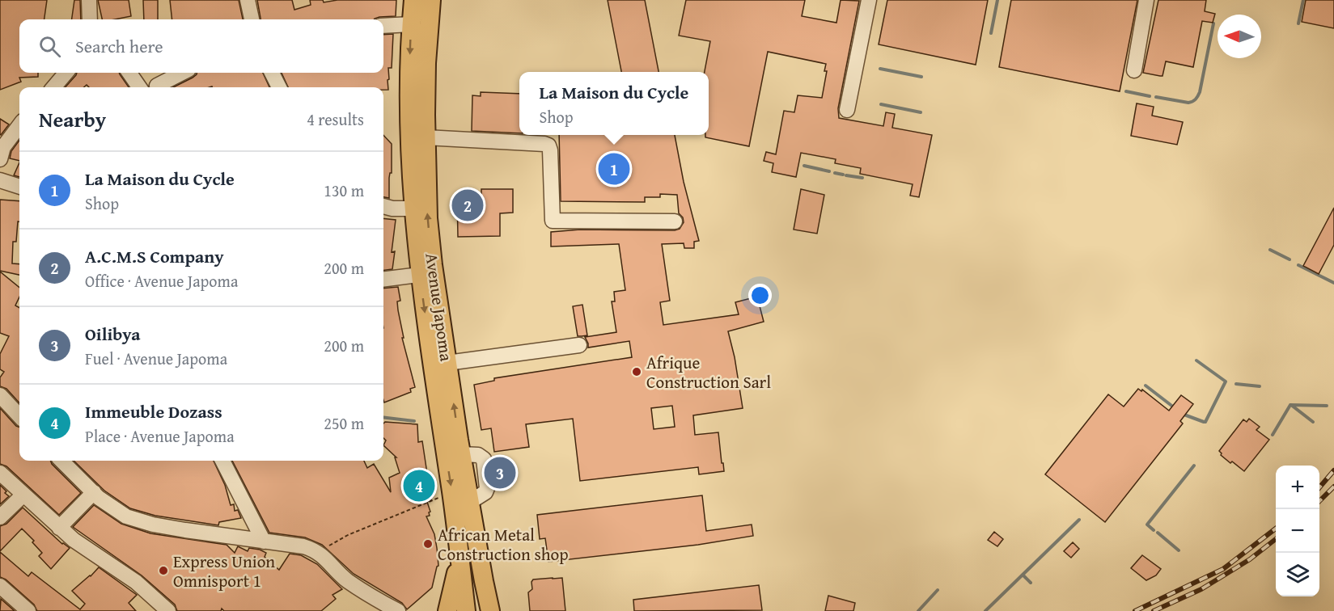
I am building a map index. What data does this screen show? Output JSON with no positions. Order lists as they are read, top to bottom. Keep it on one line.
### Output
{"streets":{"main road":["Avenue Japoma"]},"places":["Afrique Construction Sarl","African Metal Construction shop","Express Union Omnisport 1"],"north":"left","page":{"search":"Search here","popup":["La Maison du Cycle","Shop"],"heading":["Nearby","4 results"],"list":[{"mark":"1","name":"La Maison du Cycle","note":"Shop","value":"130 m"},{"mark":"2","name":"A.C.M.S Company","note":"Office · Avenue Japoma","value":"200 m"},{"mark":"3","name":"Oilibya","note":"Fuel · Avenue Japoma","value":"200 m"},{"mark":"4","name":"Immeuble Dozass","note":"Place · Avenue Japoma","value":"250 m"}],"pins":["1","2","3","4"],"map_buttons":["+","−"]}}
